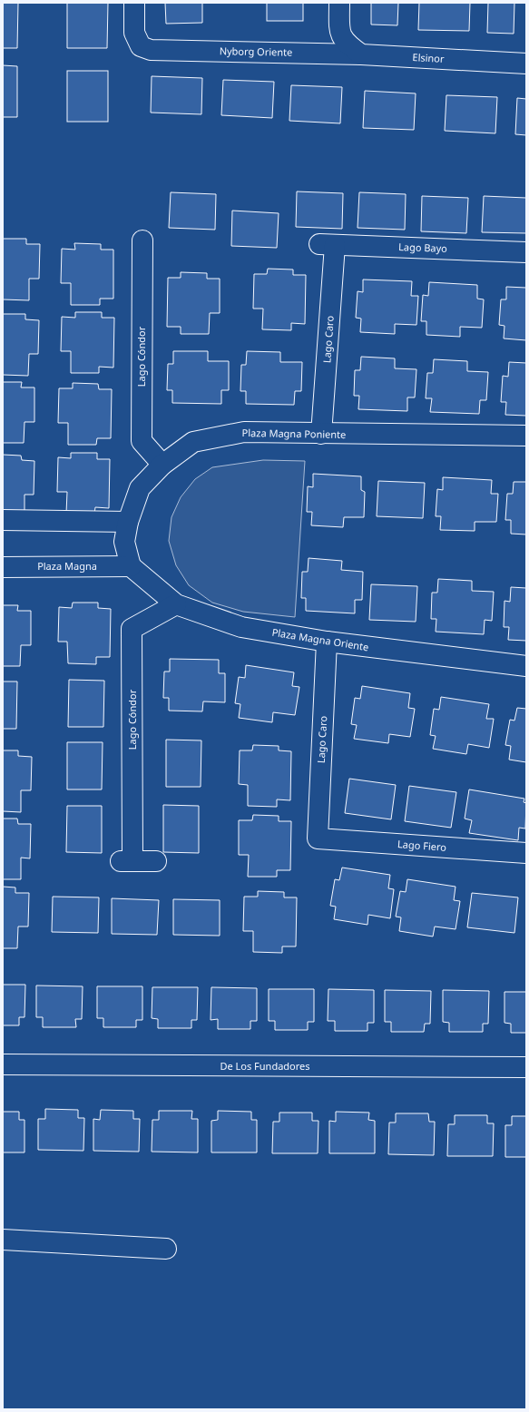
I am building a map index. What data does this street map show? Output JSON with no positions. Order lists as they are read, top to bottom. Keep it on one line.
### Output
{"streets":{"street":["Nyborg Oriente","Elsinor","Lago Bayo","Lago Caro","Lago Cóndor","Plaza Magna Poniente","Plaza Magna","Plaza Magna Oriente","Lago Fiero","De Los Fundadores"]},"crossings":[["Nyborg Oriente","Elsinor"],["Lago Bayo","Lago Caro"],["Lago Caro","Plaza Magna Poniente"],["Lago Caro","Plaza Magna Oriente"],["Lago Caro","Lago Fiero"],["Lago Cóndor","Plaza Magna Poniente"],["Lago Cóndor","Plaza Magna Oriente"],["Plaza Magna Poniente","Plaza Magna"],["Plaza Magna Poniente","Plaza Magna Oriente"],["Plaza Magna","Plaza Magna Oriente"]]}
